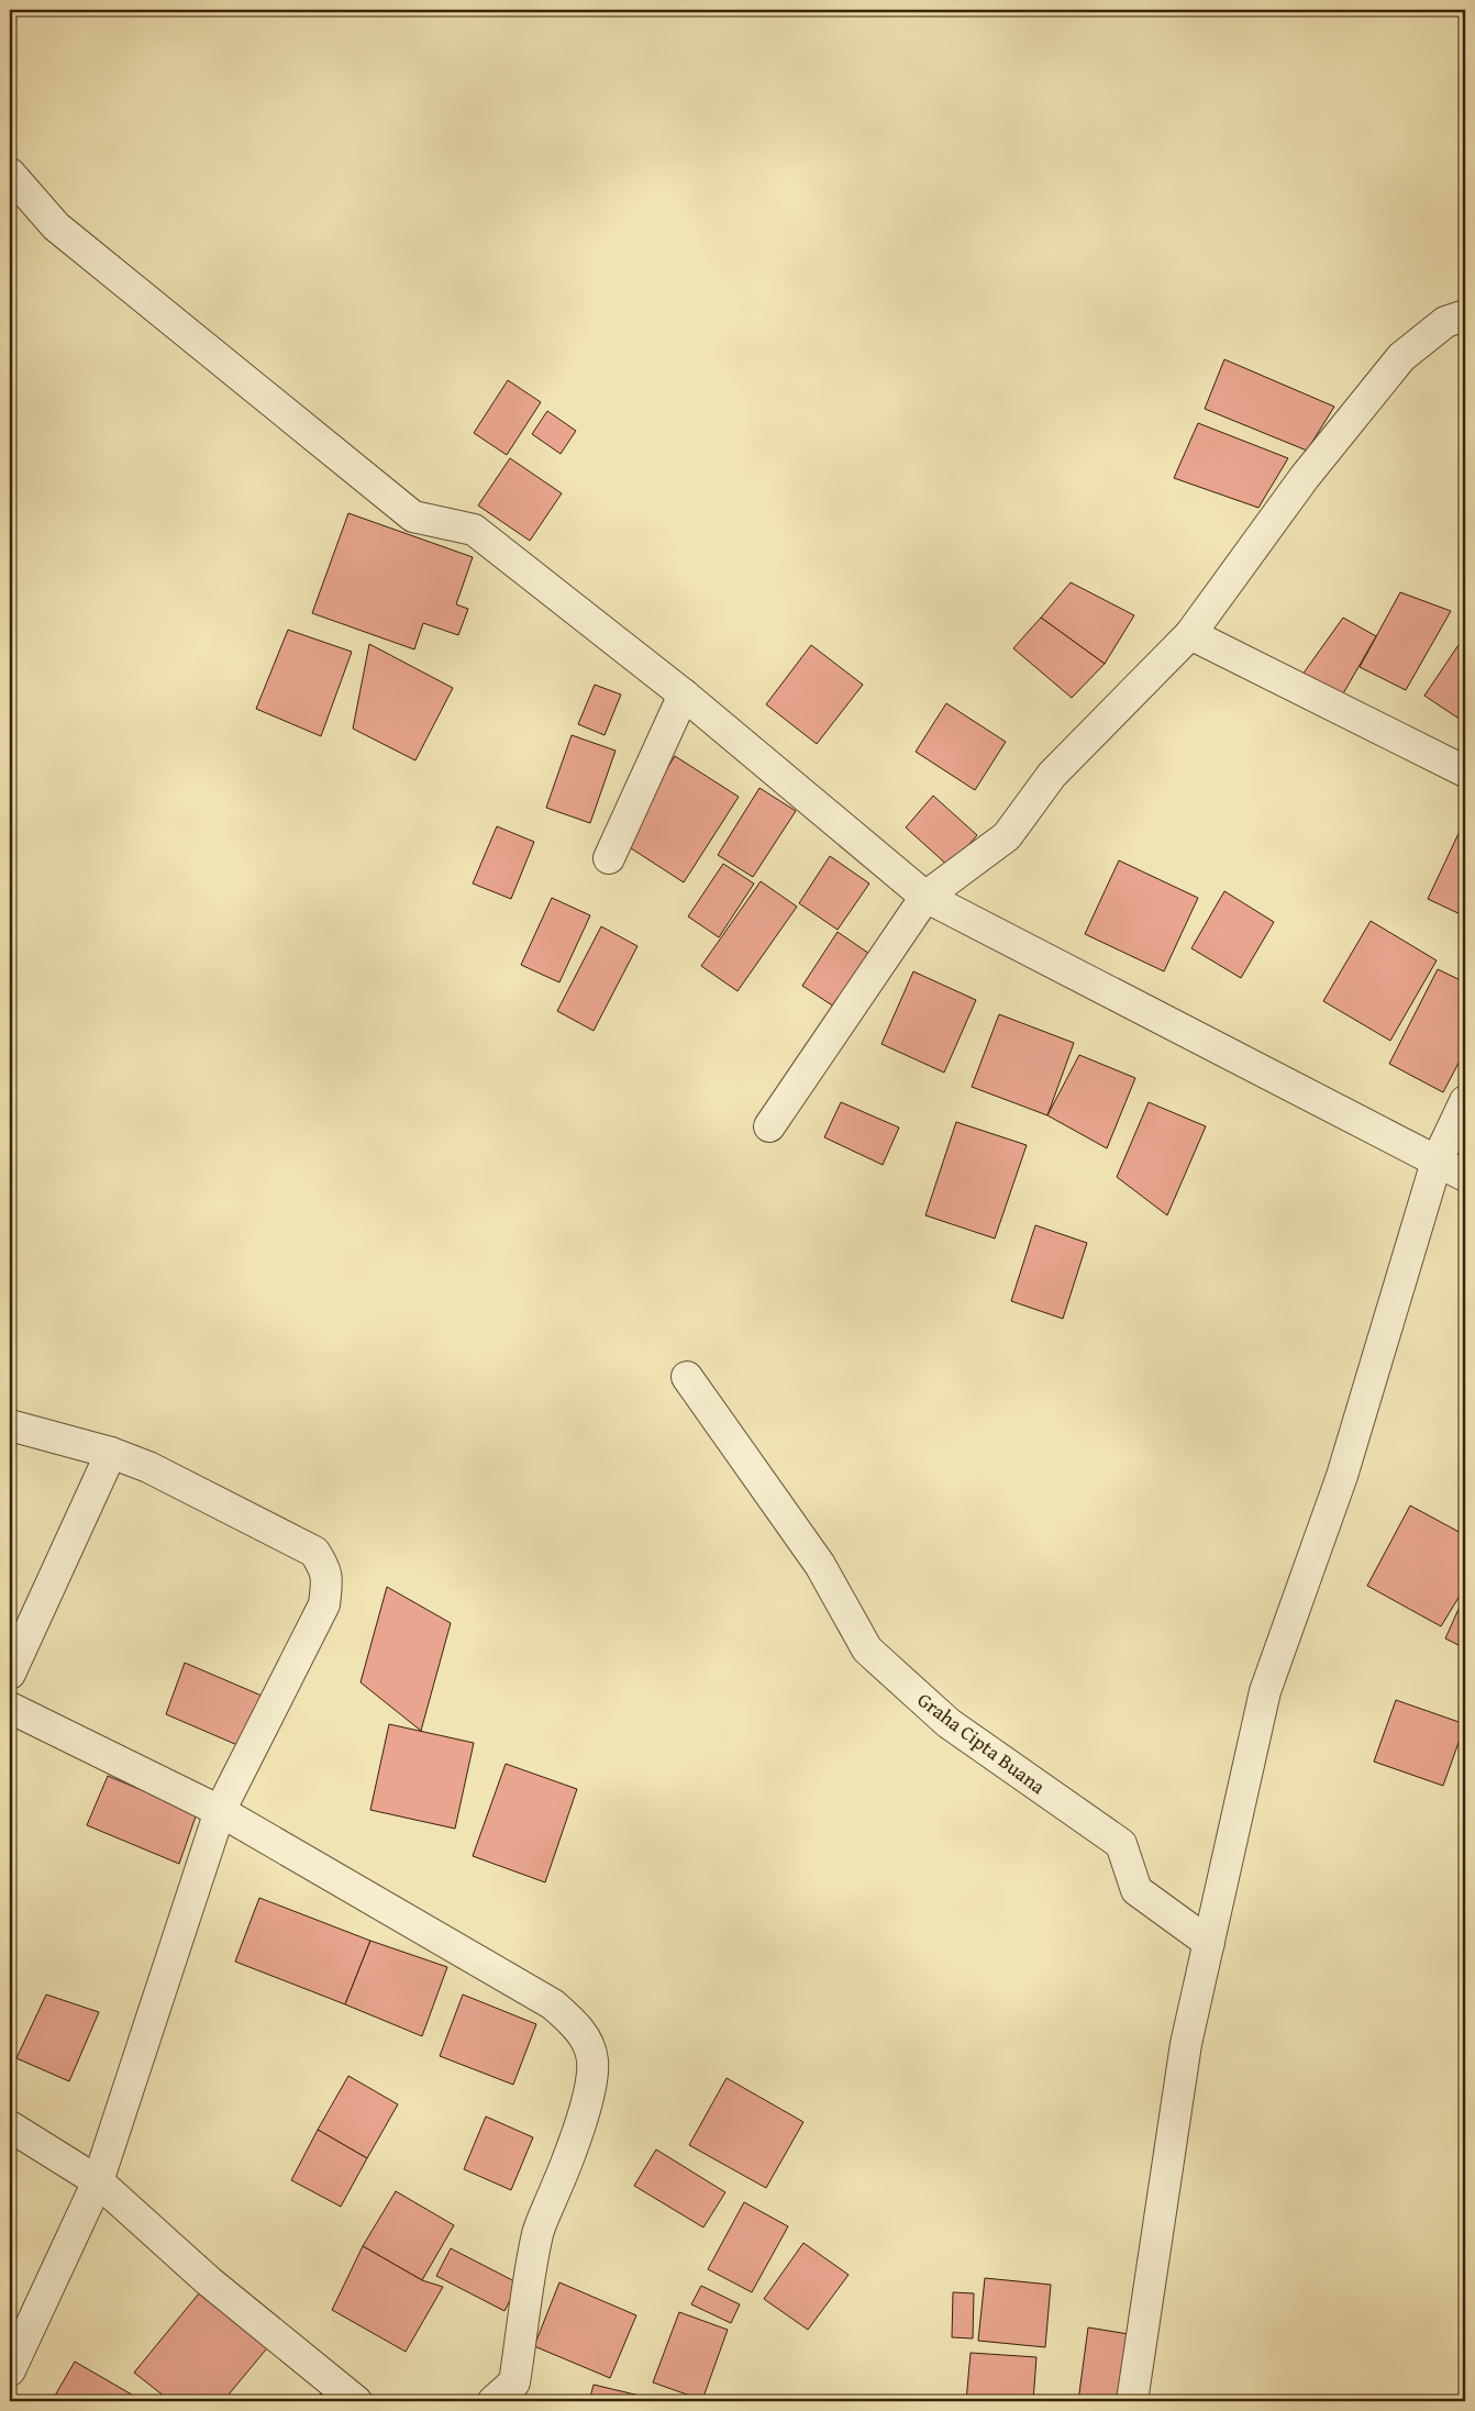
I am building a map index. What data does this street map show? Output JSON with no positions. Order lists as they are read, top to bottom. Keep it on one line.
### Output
{"streets":{"street":["Graha Cipta Buana"]}}
